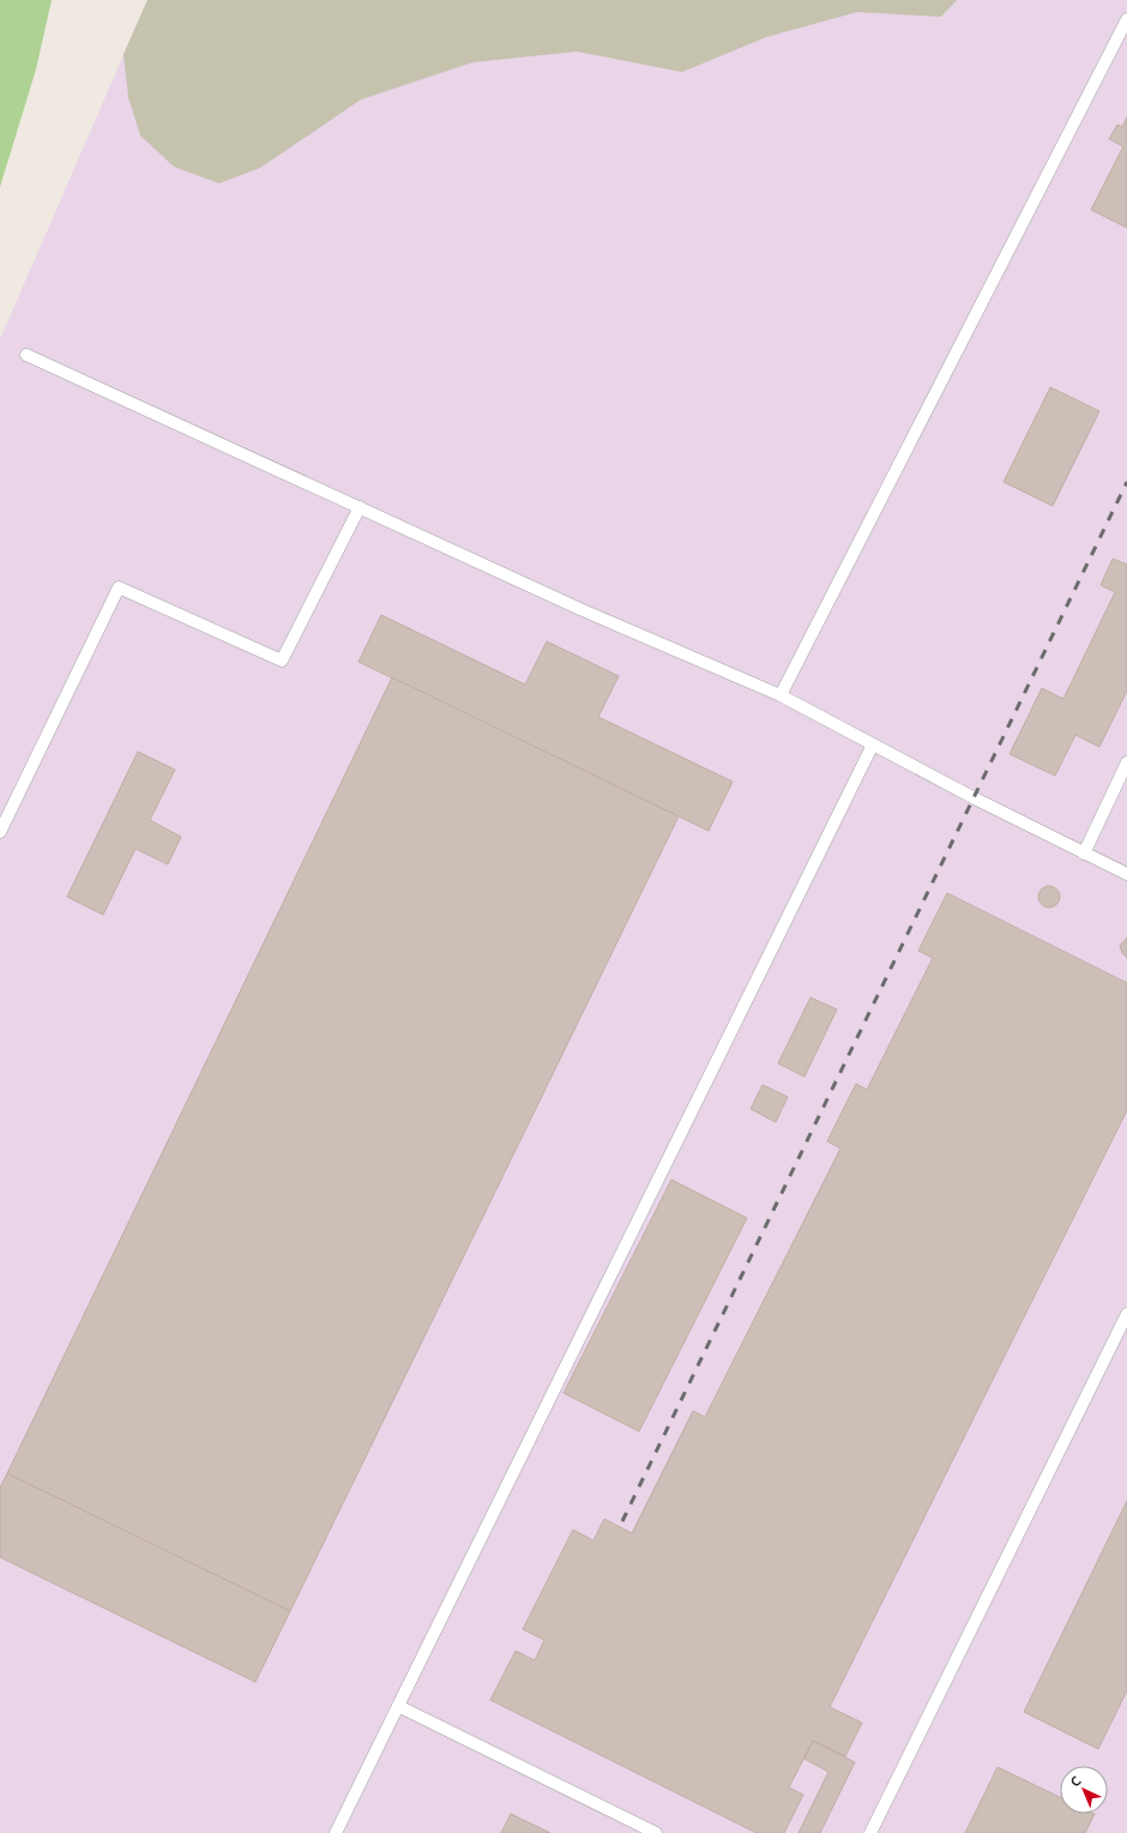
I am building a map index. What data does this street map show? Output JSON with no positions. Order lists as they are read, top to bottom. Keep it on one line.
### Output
{"north":"top left"}
